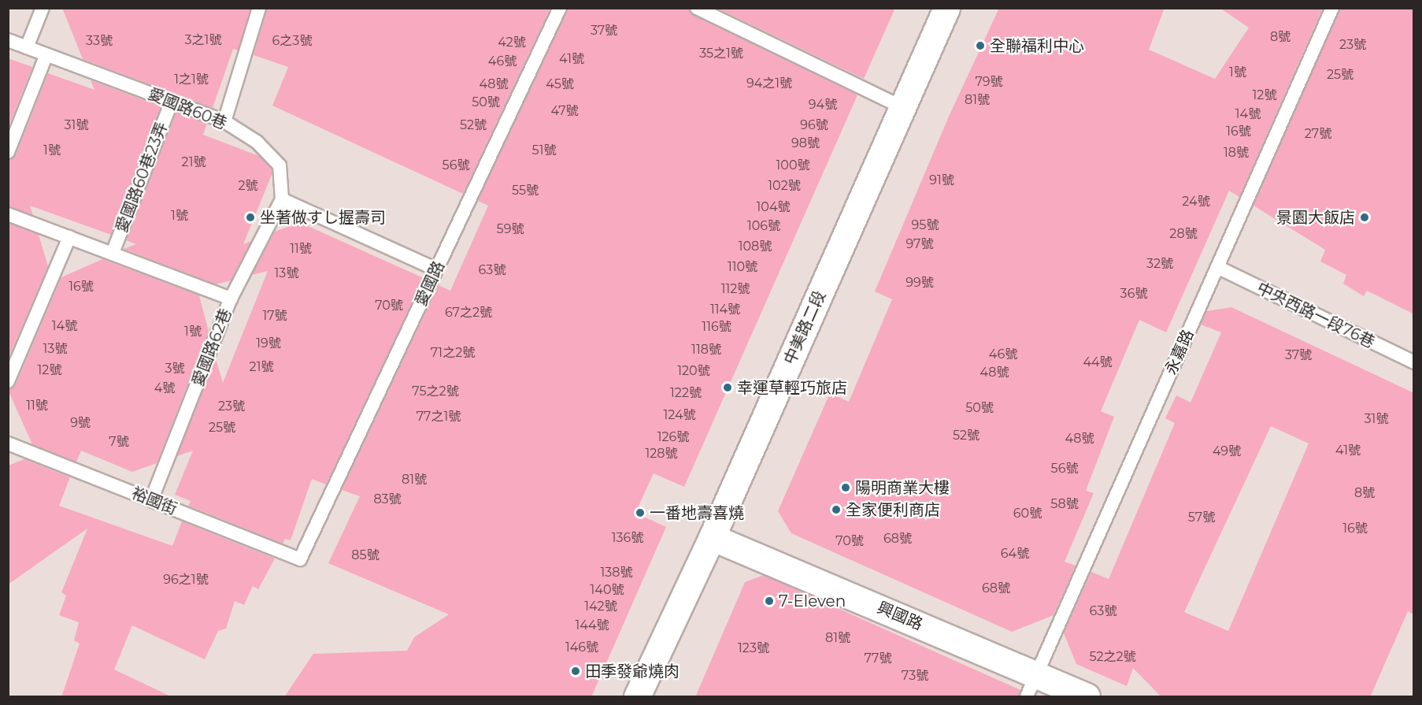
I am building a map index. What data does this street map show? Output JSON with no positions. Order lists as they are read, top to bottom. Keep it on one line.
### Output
{"streets":{"street":["中美路二段","興國路"],"lane":["愛國路60巷","愛國路60巷23弄","愛國路","中央西路一段76巷","愛國路62巷","永嘉路","裕國街"]},"crossings":[["愛國路60巷","愛國路60巷23弄"],["愛國路60巷","愛國路62巷"],["愛國路","裕國街"],["中央西路一段76巷","永嘉路"],["中美路二段","興國路"],["愛國路62巷","裕國街"],["永嘉路","興國路"]],"places":["全聯福利中心","坐著做すし握壽司","景園大飯店","幸運草輕巧旅店","陽明商業大樓","全家便利商店","一番地壽喜燒","7-Eleven","田季發爺燒肉"],"house_numbers":["37號","8號","3之1號","33號","6之3號","42號","23號","35之1號","41號","46號","1號","25號","1之1號","79號","94之1號","48號","45號","12號","81號","50號","94號","47號","14號","31號","52號","96號","16號","27號","98號","1號","51號","18號","21號","56號","100號","91號","2號","102號","55號","24號","104號","1號","95號","106號","59號","28號","97號","108號","11號","32號","110號","63號","13號","99號","16號","112號","36號","70號","114號","67之2號","17號","14號","116號","1號","19號","13號","118號","71之2號","46號","37號","44號","21號","3號","12號","120號","48號","4號","75之2號","122號","11號","23號","50號","124號","77之1號","31號","9號","25號","52號","126號","48號","7號","41號","49號","128號","56號","81號","8號","83號","58號","60號","57號","16號","136號","68號","70號","64號","85號","138號","96之1號","68號","140號","142號","63號","144號","81號","146號","123號","52之2號","77號","73號"]}
